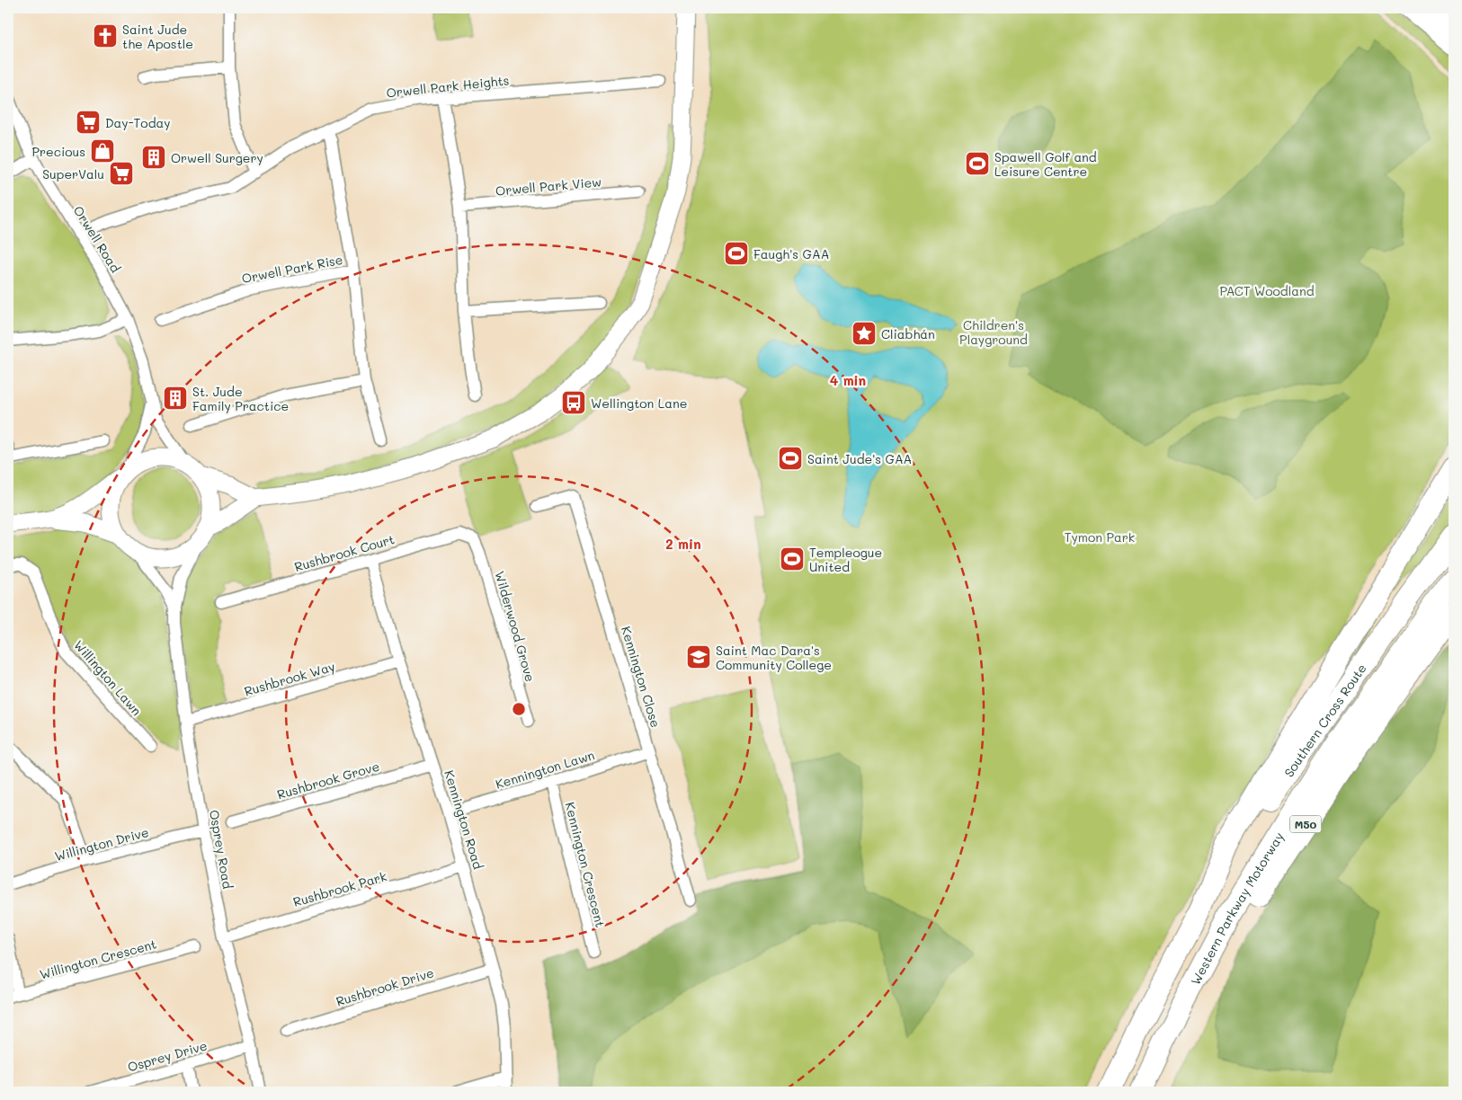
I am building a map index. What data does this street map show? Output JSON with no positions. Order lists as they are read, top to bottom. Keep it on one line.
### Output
{"streets":{"highway":["Southern Cross Route","M50","Western Parkway Motorway"],"street":["Orwell Park Heights","Orwell Park View","Orwell Road","Orwell Park Rise","Rushbrook Court","Wilderwood Grove","Kennington Close","Willington Lawn","Rushbrook Way","Kennington Lawn","Rushbrook Grove","Kennington Road","Willington Drive","Osprey Road","Kennington Crescent","Rushbrook Park","Willington Crescent","Rushbrook Drive","Osprey Drive"]},"crossings":[["Orwell Park Heights","Orwell Road"],["Orwell Park Heights","Orwell Park Rise"],["Orwell Road","Osprey Road"],["Rushbrook Court","Wilderwood Grove"],["Rushbrook Court","Kennington Road"],["Kennington Close","Kennington Lawn"],["Rushbrook Way","Kennington Road"],["Rushbrook Way","Osprey Road"],["Kennington Lawn","Kennington Road"],["Kennington Lawn","Kennington Crescent"],["Rushbrook Grove","Kennington Road"],["Kennington Road","Rushbrook Park"],["Kennington Road","Rushbrook Drive"],["M50","Western Parkway Motorway"],["Willington Drive","Osprey Road"],["Osprey Road","Rushbrook Park"],["Osprey Road","Osprey Drive"]],"parks":["PACT Woodland","Children's Playground","Tymon Park"],"places":{"church":["Saint Jude the Apostle"],"supermarket":["Day-Today","SuperValu"],"shop":["Precious"],"building":["Orwell Surgery","St. Jude Family Practice"],"sports":["Spawell Golf and Leisure Centre","Faugh's GAA","Saint Jude's GAA","Templeogue United"],"place":["Cliabhán"],"bus stop":["Wellington Lane"],"school or university":["Saint Mac Dara's Community College"]},"rings":["4 min","2 min"]}
